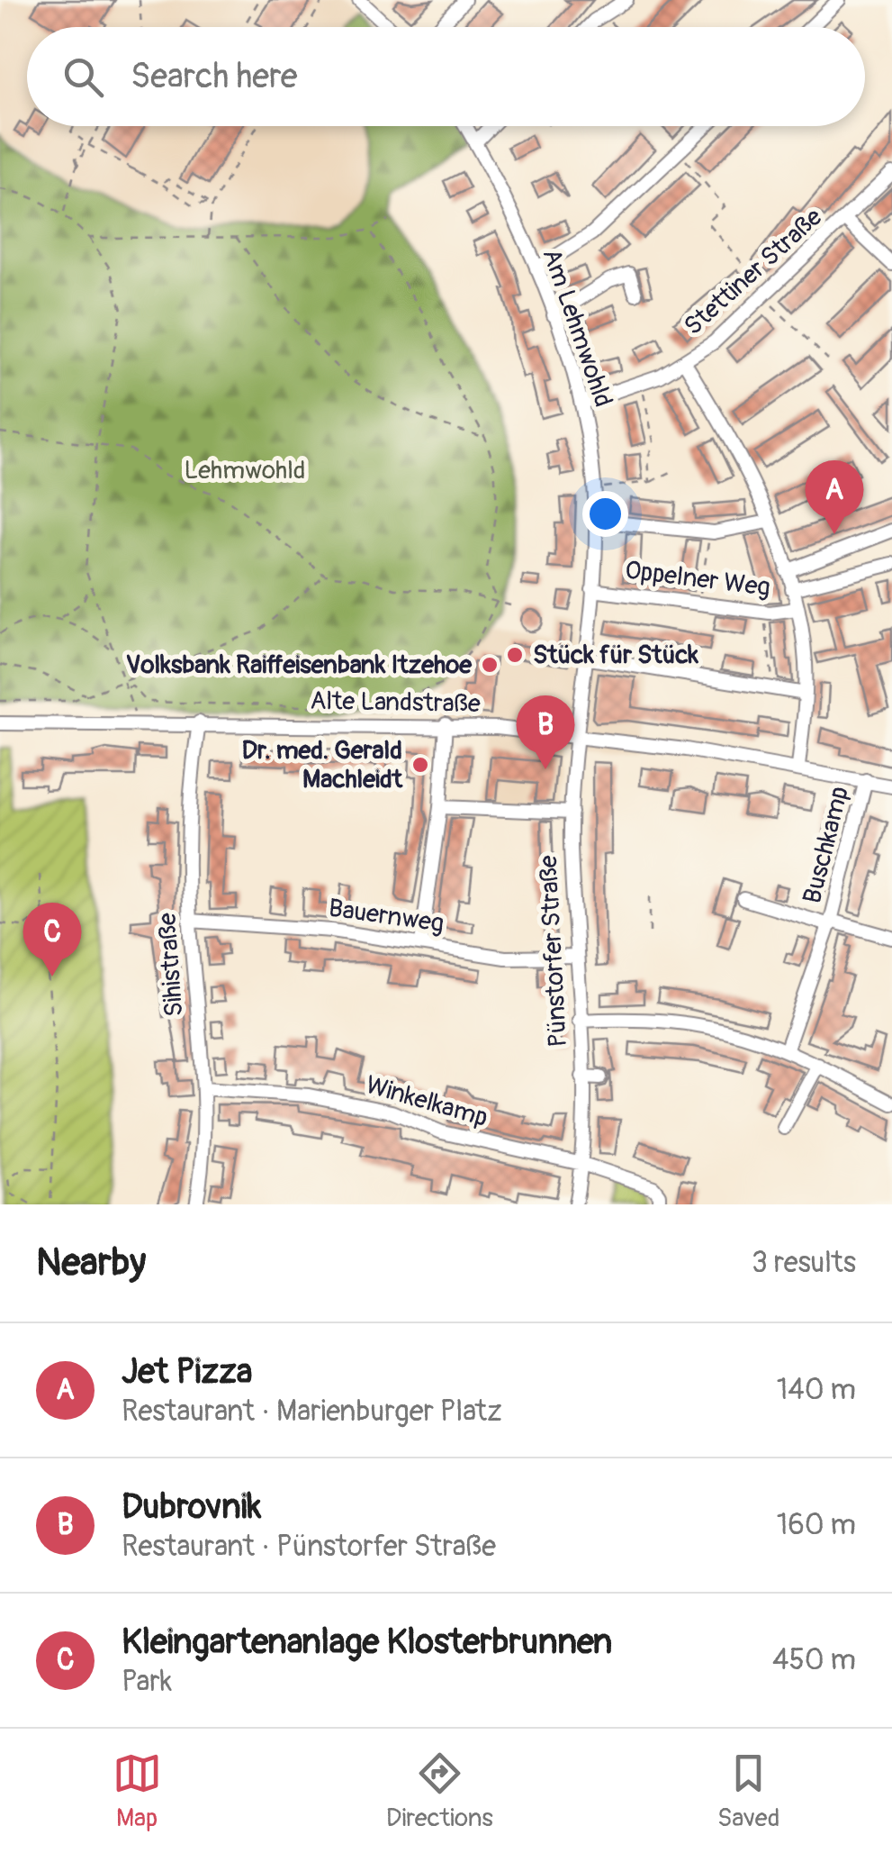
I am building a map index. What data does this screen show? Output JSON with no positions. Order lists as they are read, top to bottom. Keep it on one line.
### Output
{"streets":{"street":["Stettiner Straße","Am Lehmwohld","Oppelner Weg","Alte Landstraße","Buschkamp","Bauernweg","Pünstorfer Straße","Sihistraße","Winkelkamp"]},"crossings":[["Stettiner Straße","Am Lehmwohld"],["Am Lehmwohld","Oppelner Weg"],["Am Lehmwohld","Alte Landstraße"],["Am Lehmwohld","Pünstorfer Straße"],["Alte Landstraße","Buschkamp"],["Alte Landstraße","Pünstorfer Straße"],["Alte Landstraße","Sihistraße"],["Bauernweg","Pünstorfer Straße"],["Bauernweg","Sihistraße"],["Pünstorfer Straße","Winkelkamp"],["Sihistraße","Winkelkamp"]],"parks":["Lehmwohld"],"places":["Stück für Stück","Volksbank Raiffeisenbank Itzehoe","Dr. med. Gerald Machleidt"],"page":{"search":"Search here","pins":["A","B","C"],"heading":["Nearby","3 results"],"list":[{"mark":"A","name":"Jet Pizza","note":"Restaurant · Marienburger Platz","value":"140 m"},{"mark":"B","name":"Dubrovnik","note":"Restaurant · Pünstorfer Straße","value":"160 m"},{"mark":"C","name":"Kleingartenanlage Klosterbrunnen","note":"Park","value":"450 m"}],"nav":["Map","Directions","Saved"]}}
